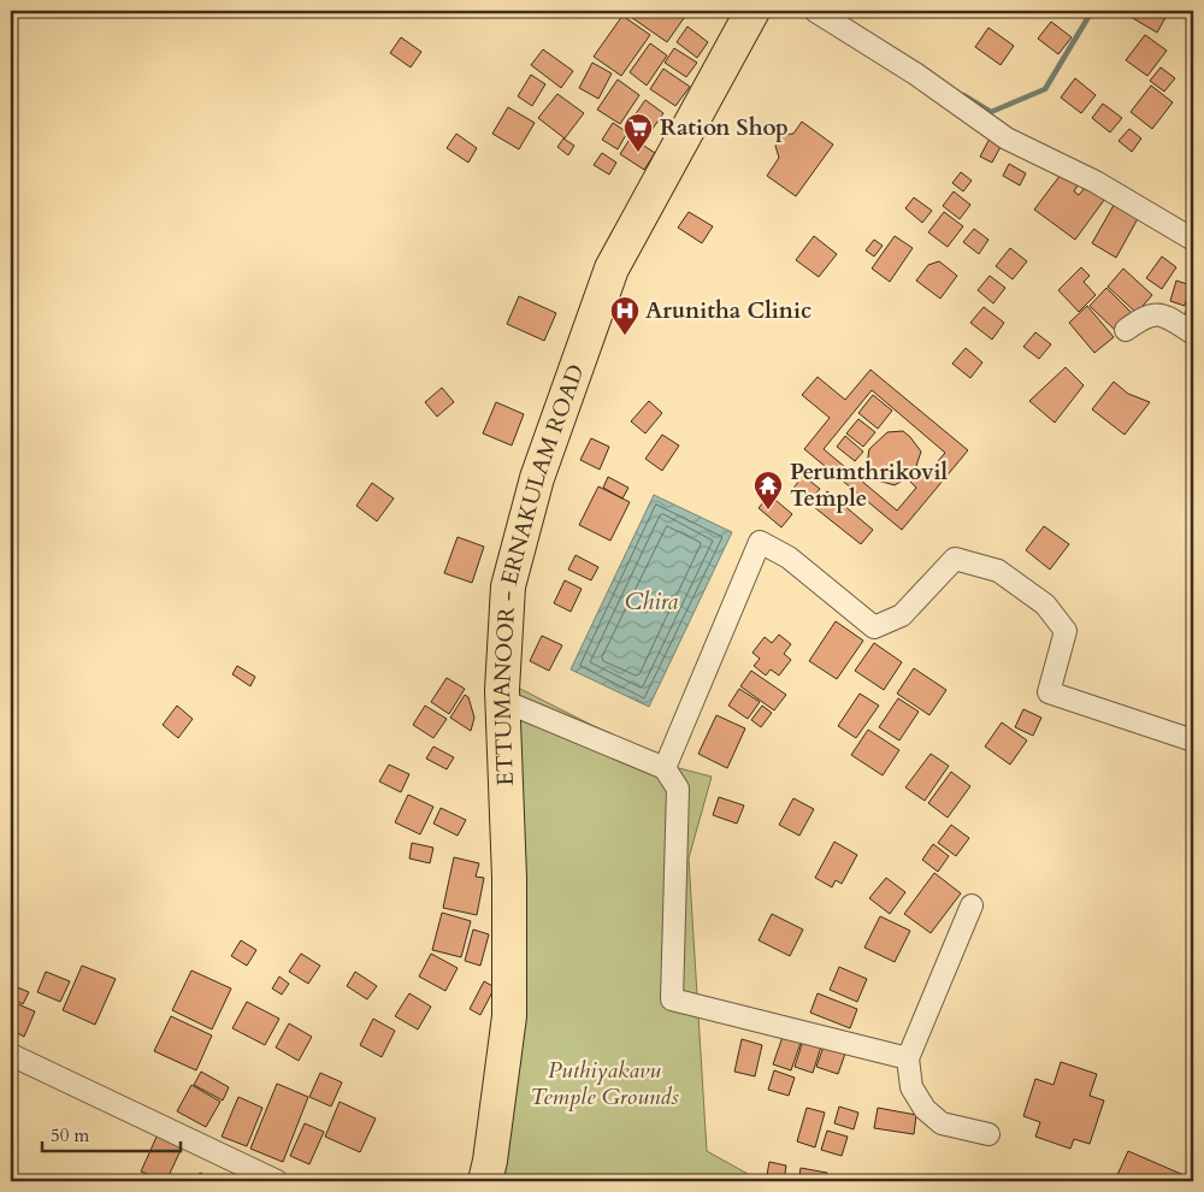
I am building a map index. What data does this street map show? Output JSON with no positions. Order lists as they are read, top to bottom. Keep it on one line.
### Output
{"streets":{"main road":["ETTUMANOOR - ERNAKULAM ROAD"]},"water":["Chira"],"parks":["Puthiyakavu Temple Grounds"],"places":{"supermarket":["Ration Shop"],"hospital":["Arunitha Clinic"],"temple":["Perumthrikovil Temple"]},"scale_bar":"50 m"}
